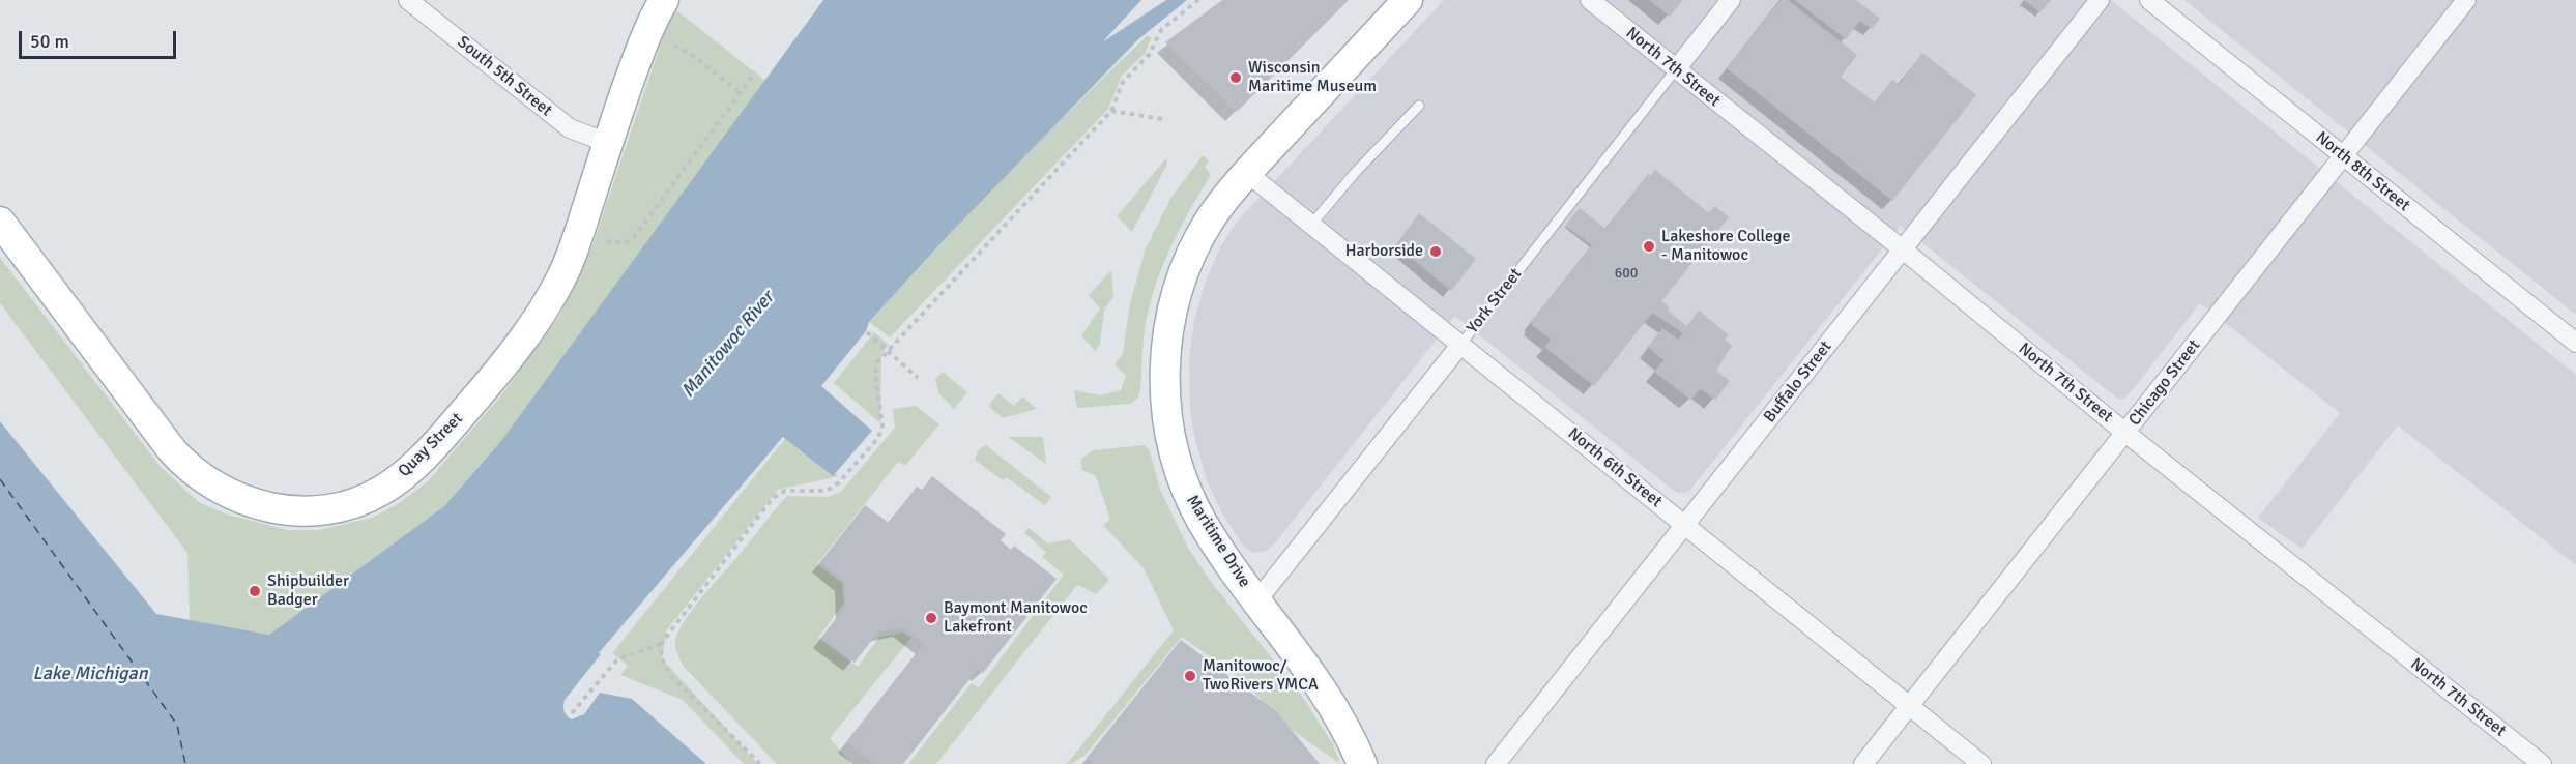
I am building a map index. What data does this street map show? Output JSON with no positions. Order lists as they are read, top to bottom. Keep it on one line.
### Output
{"streets":{"main road":["Quay Street","Maritime Drive"],"street":["North 7th Street","South 5th Street","North 8th Street","York Street","Buffalo Street","Chicago Street","North 6th Street"]},"crossings":[["North 7th Street","York Street"],["North 7th Street","Buffalo Street"],["North 7th Street","Chicago Street"],["South 5th Street","Quay Street"],["North 8th Street","Chicago Street"],["York Street","North 6th Street"],["York Street","Maritime Drive"],["Buffalo Street","North 6th Street"],["Chicago Street","North 6th Street"],["North 6th Street","Maritime Drive"]],"water":["Manitowoc River","Lake Michigan"],"places":["Wisconsin Maritime Museum","Lakeshore College - Manitowoc","Harborside","Shipbuilder Badger","Baymont Manitowoc Lakefront","Manitowoc/ TwoRivers YMCA"],"house_numbers":["600"],"scale_bar":"50 m"}
